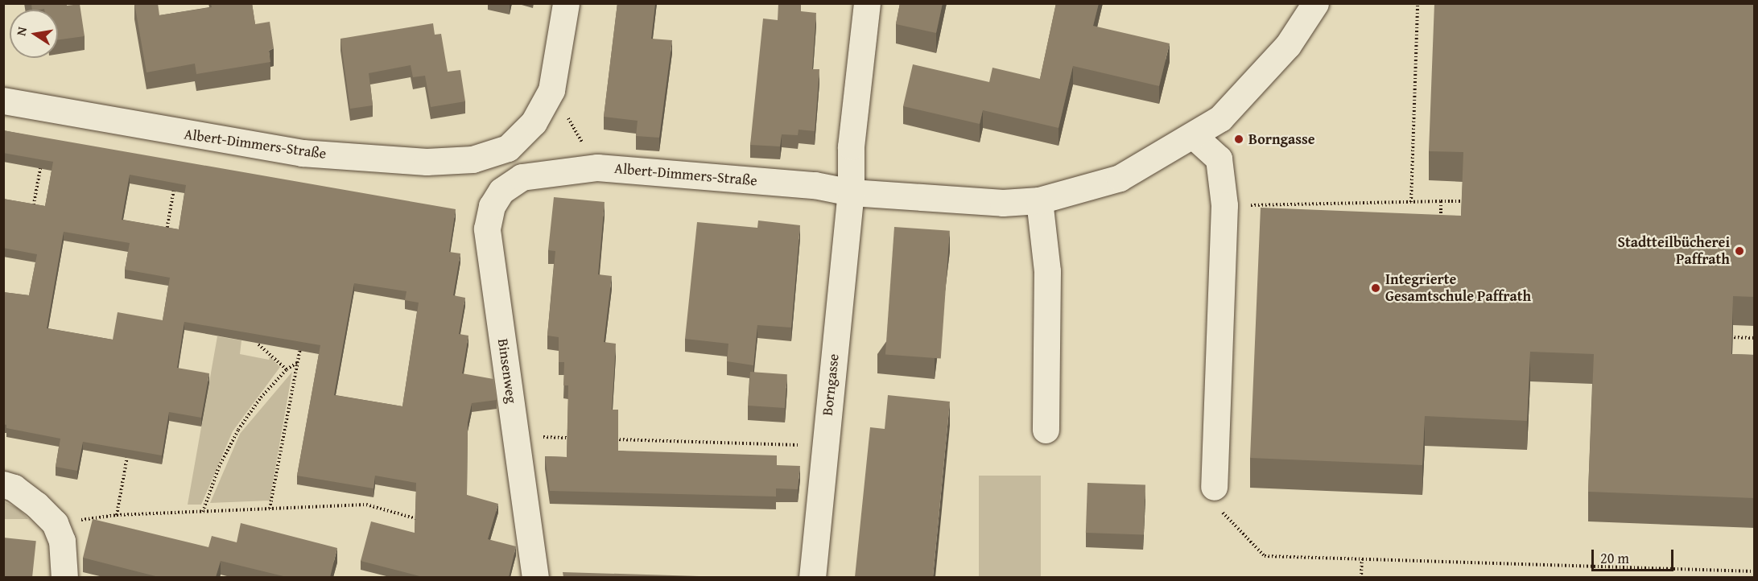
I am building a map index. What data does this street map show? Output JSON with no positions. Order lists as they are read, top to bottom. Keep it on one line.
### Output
{"streets":{"street":["Albert-Dimmers-Straße","Binsenweg","Borngasse"]},"crossings":[["Albert-Dimmers-Straße","Binsenweg"],["Albert-Dimmers-Straße","Borngasse"]],"places":["Borngasse","Stadtteilbücherei Paffrath","Integrierte Gesamtschule Paffrath"],"scale_bar":"20 m","north":"left"}
